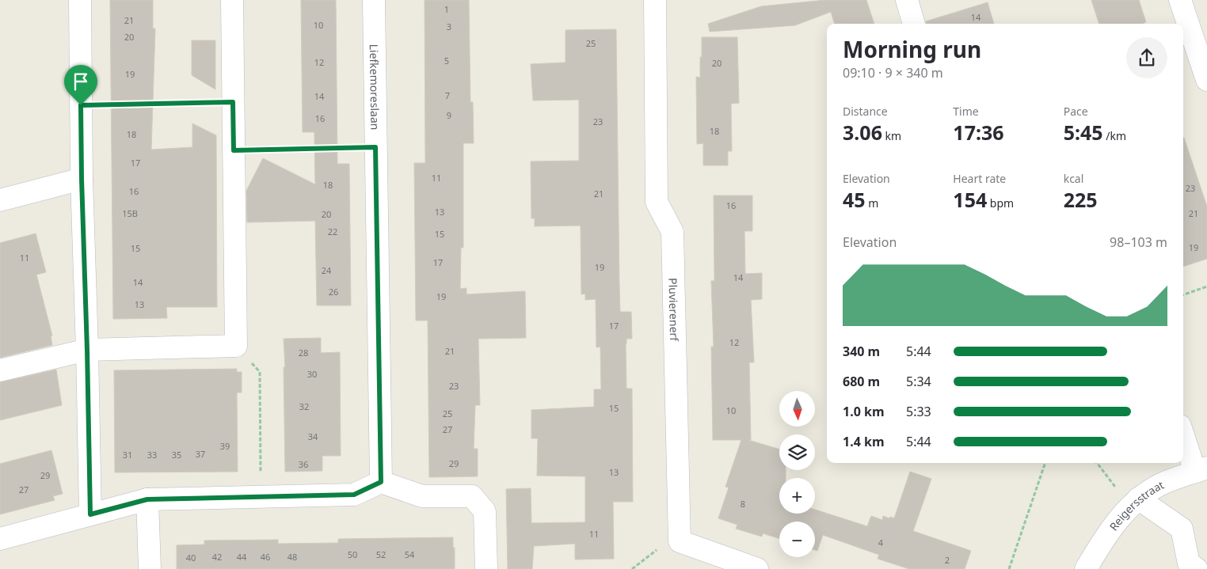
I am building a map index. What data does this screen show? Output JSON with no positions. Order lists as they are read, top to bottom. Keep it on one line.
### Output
{"streets":{"street":["Liefkemoreslaan","Pluvierenerf","Reigersstraat"]},"house_numbers":["1","14","21","10","3","20","25","5","12","20","19","7","14","9","16","23","18","18","17","11","18","23","16","21","16","13","15B","21","20","22","15","19","15","11","17","19","24","14","14","26","19","13","17","12","21","28","30","23","32","15","10","25","27","34","39","37","31","33","35","29","36","13","29","27","8","11","4","50","52","54","42","44","46","48","40","2"],"north":"bottom","page":{"heading":["Morning run","09:10 · 9 × 340 m"],"stats":[["Distance","3.06 km"],["Time","17:36"],["Pace","5:45 /km"],["Elevation","45 m"],["Heart rate","154 bpm"],["kcal","225"]],"chart":["Elevation","98–103 m"],"list":[{"name":"340 m","note":"5:44"},{"name":"680 m","note":"5:34"},{"name":"1.0 km","note":"5:33"},{"name":"1.4 km","note":"5:44"}],"map_buttons":["+","−"]}}
